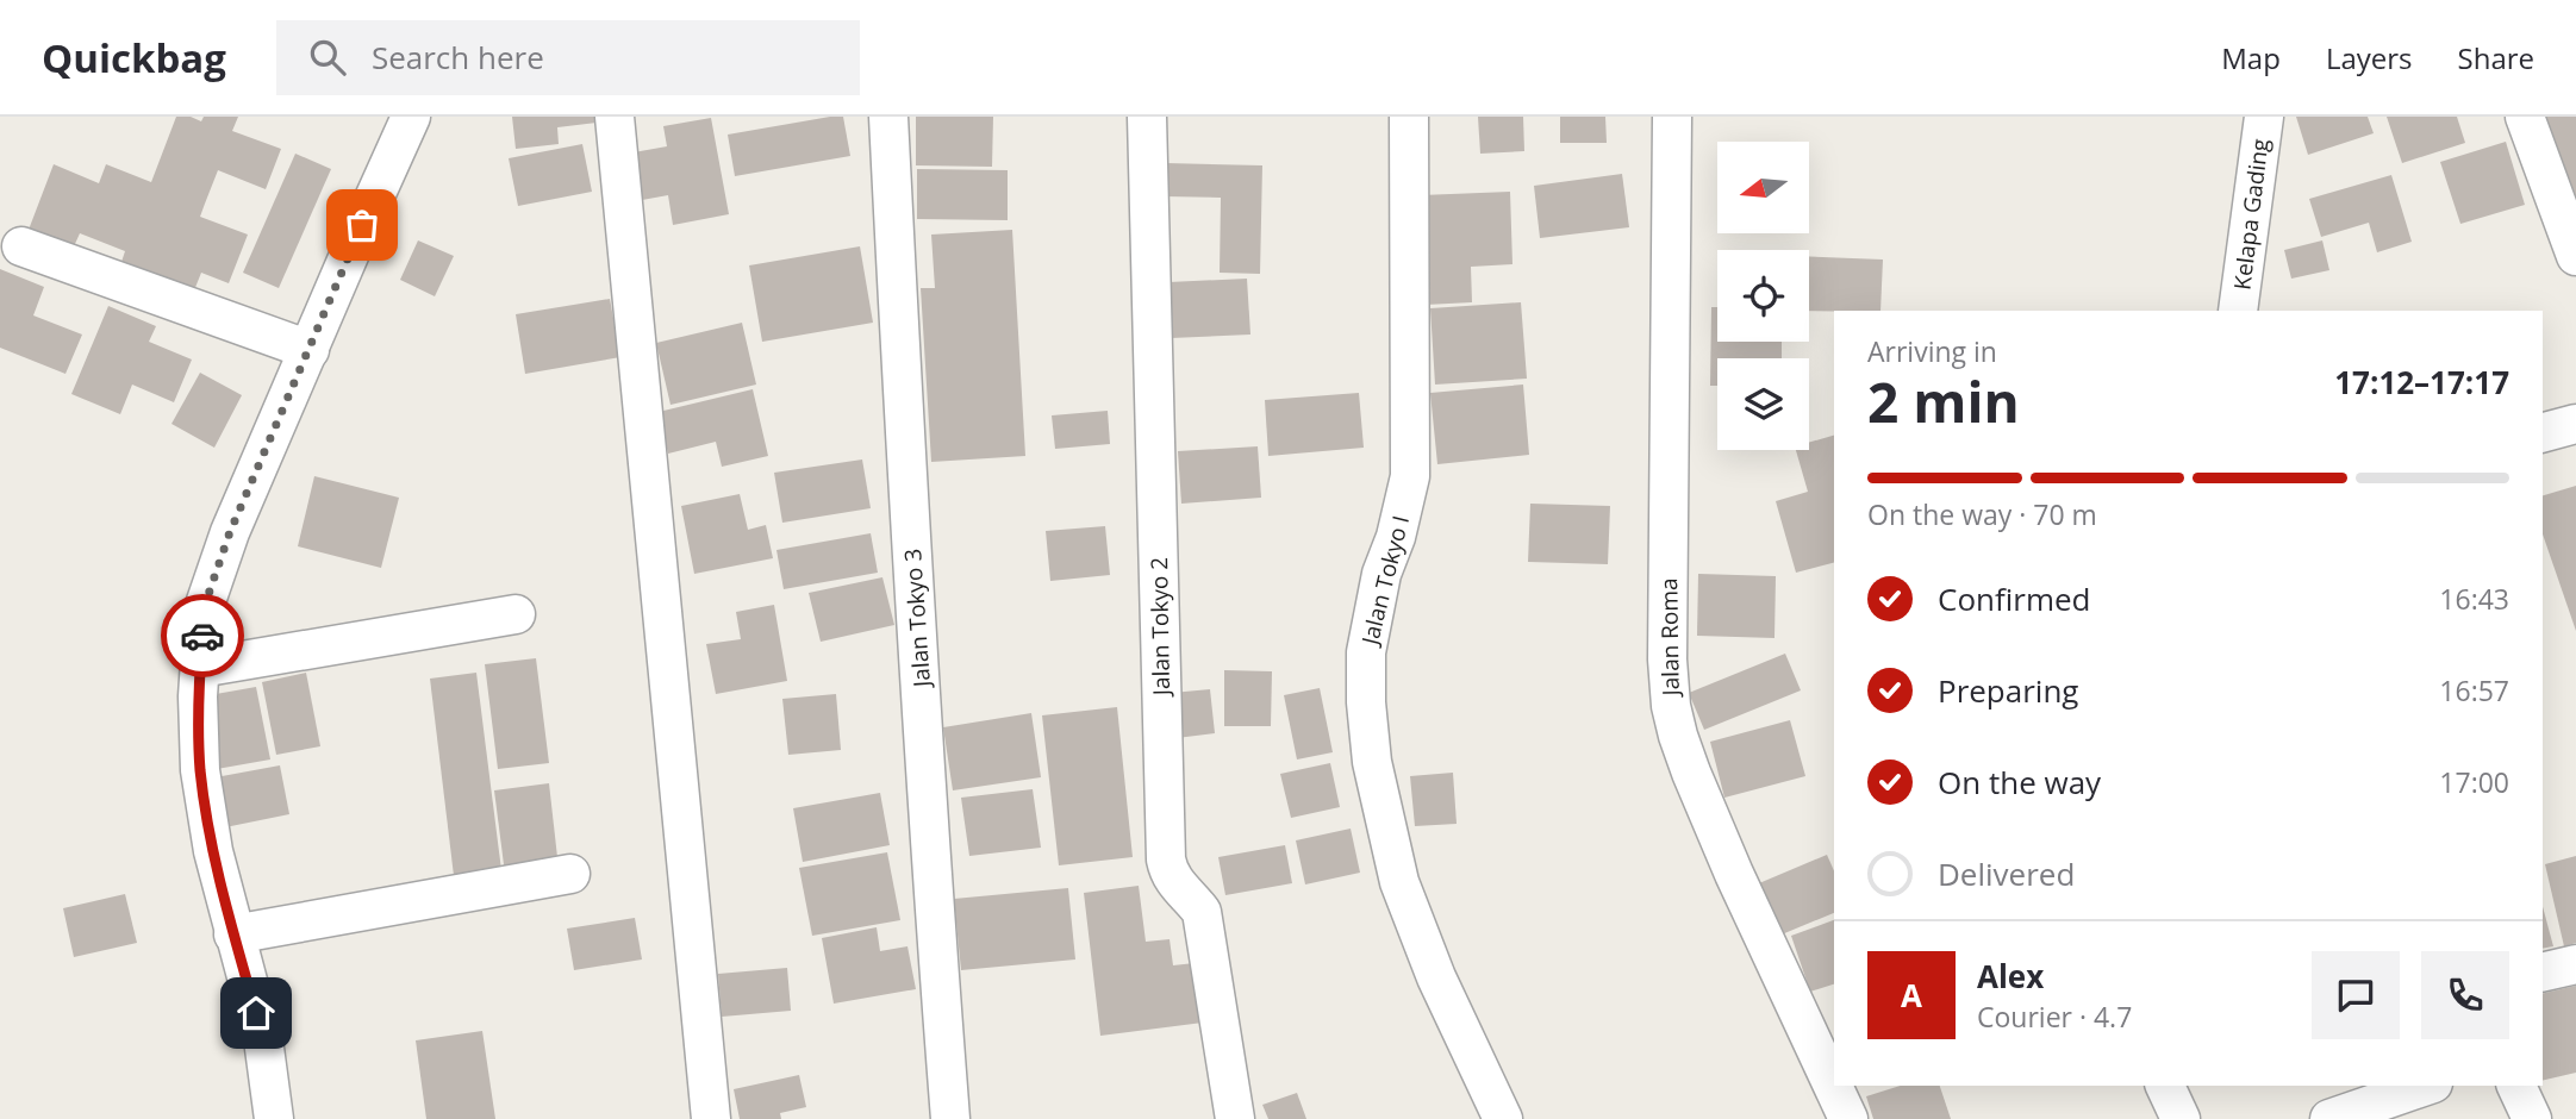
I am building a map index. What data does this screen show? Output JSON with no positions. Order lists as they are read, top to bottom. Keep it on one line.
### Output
{"streets":{"street":["Kelapa Gading","Jalan Tokyo I","Jalan Tokyo 3","Jalan Tokyo 2","Jalan Roma"]},"north":"left","page":{"header":"Quickbag","search":"Search here","nav":["Map","Layers","Share"],"heading":["2 min","Arriving in","17:12–17:17"],"panel":["Alex","Courier · 4.7"],"bar":"On the way · 70 m","list":[["Confirmed","16:43"],["Preparing","16:57"],["On the way","17:00"],"Delivered"],"round":"A"}}
